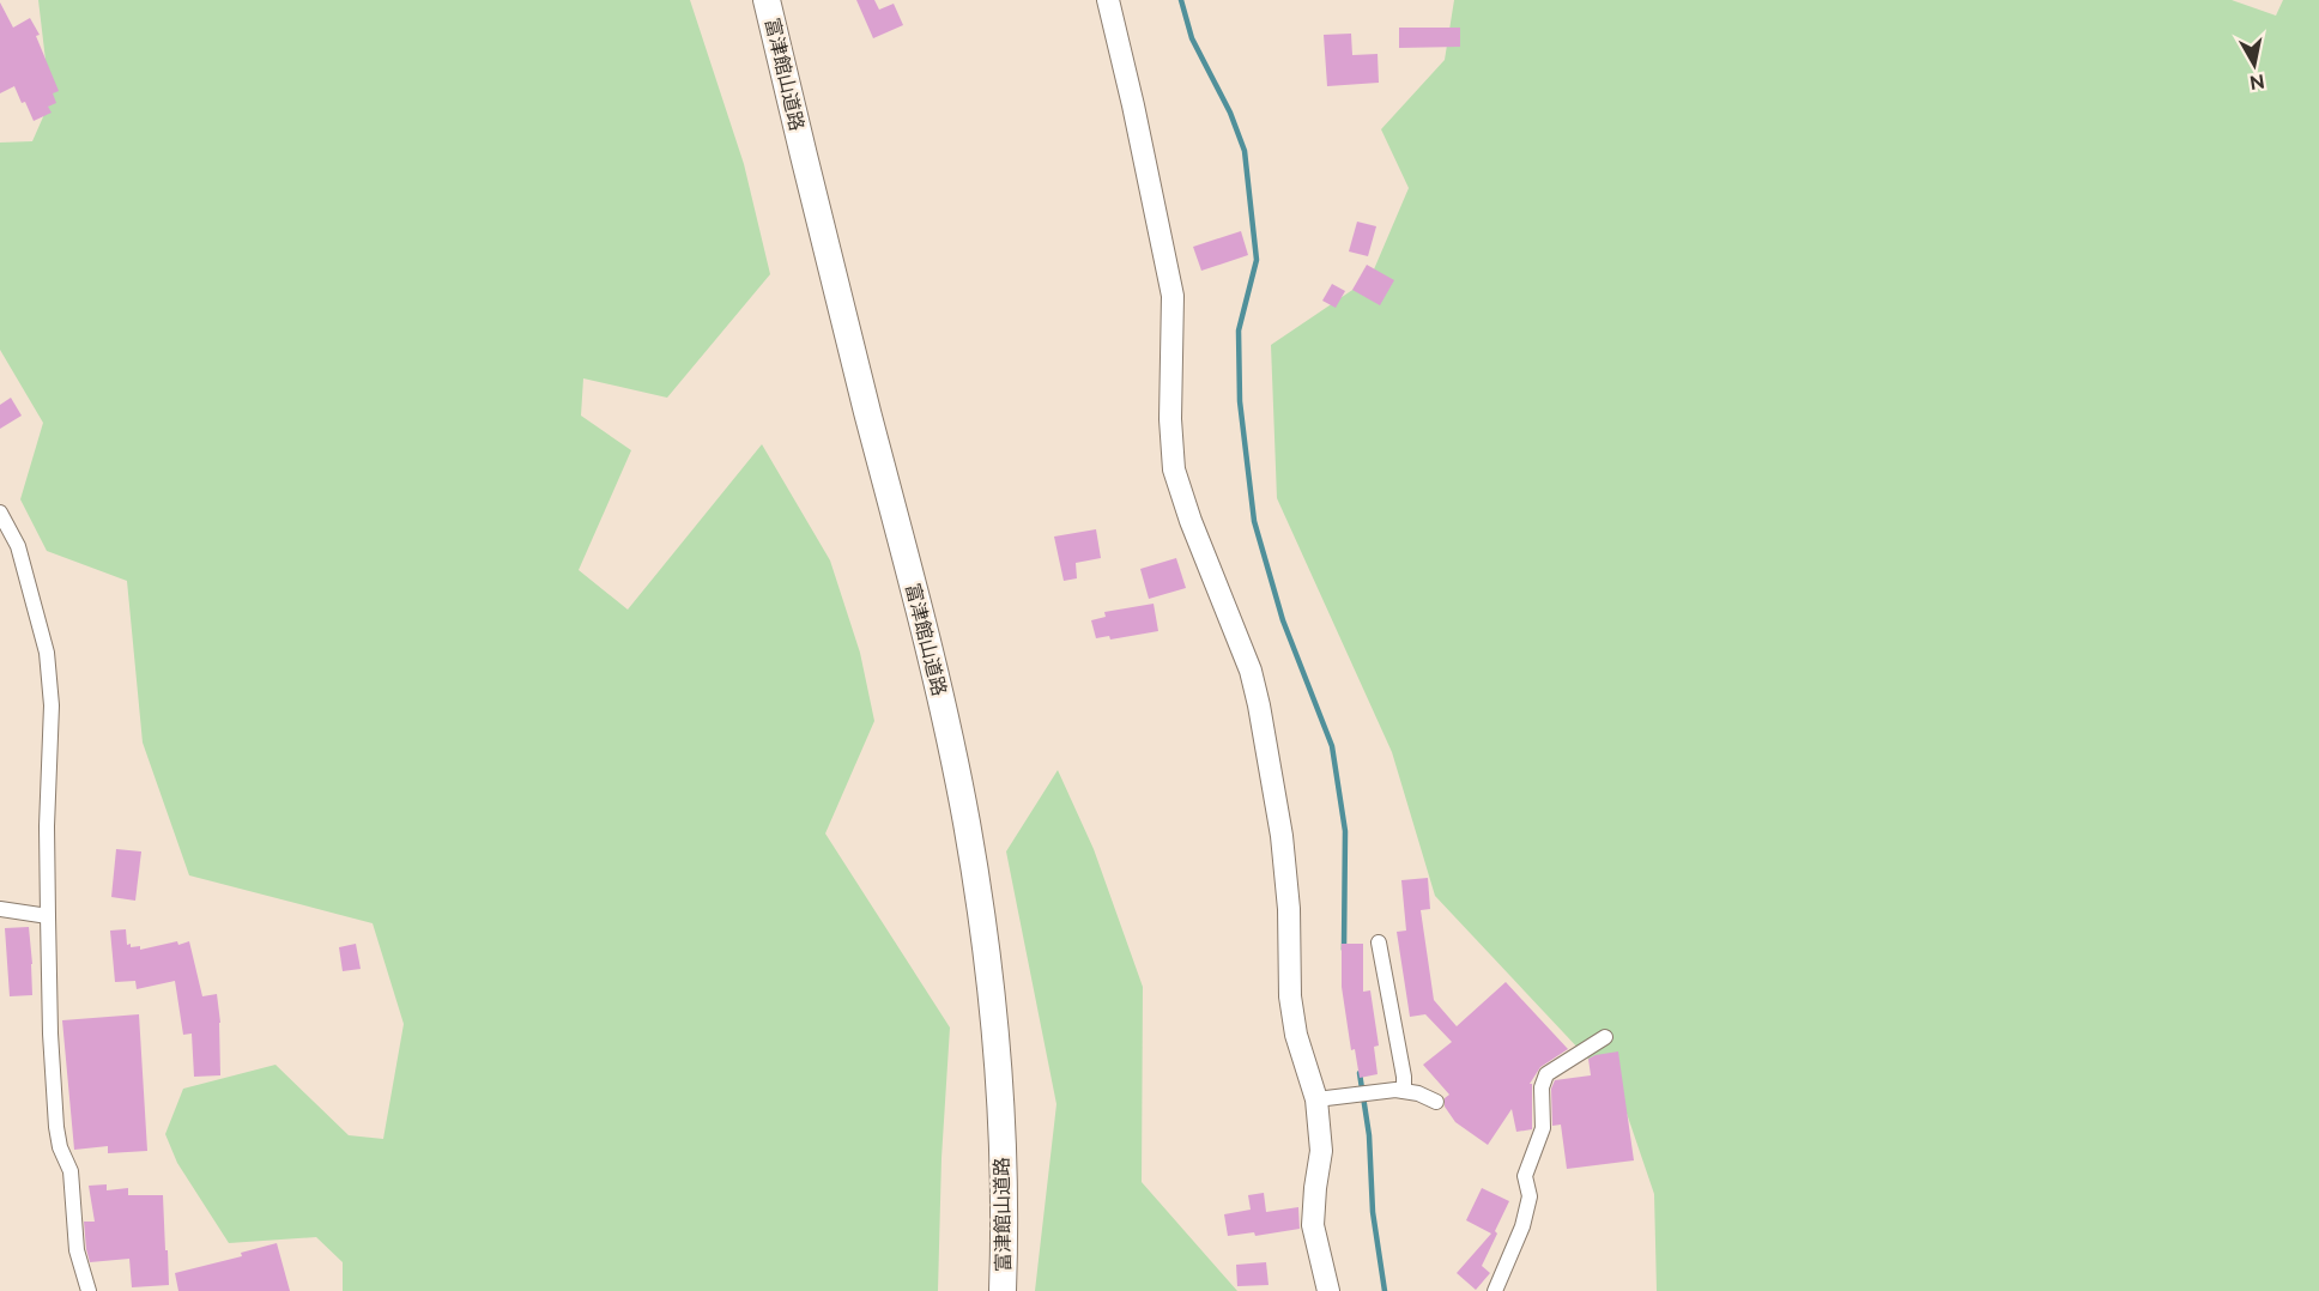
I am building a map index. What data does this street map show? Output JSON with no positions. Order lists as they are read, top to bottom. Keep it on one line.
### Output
{"streets":{"highway":["富津館山道路"]},"north":"bottom"}
